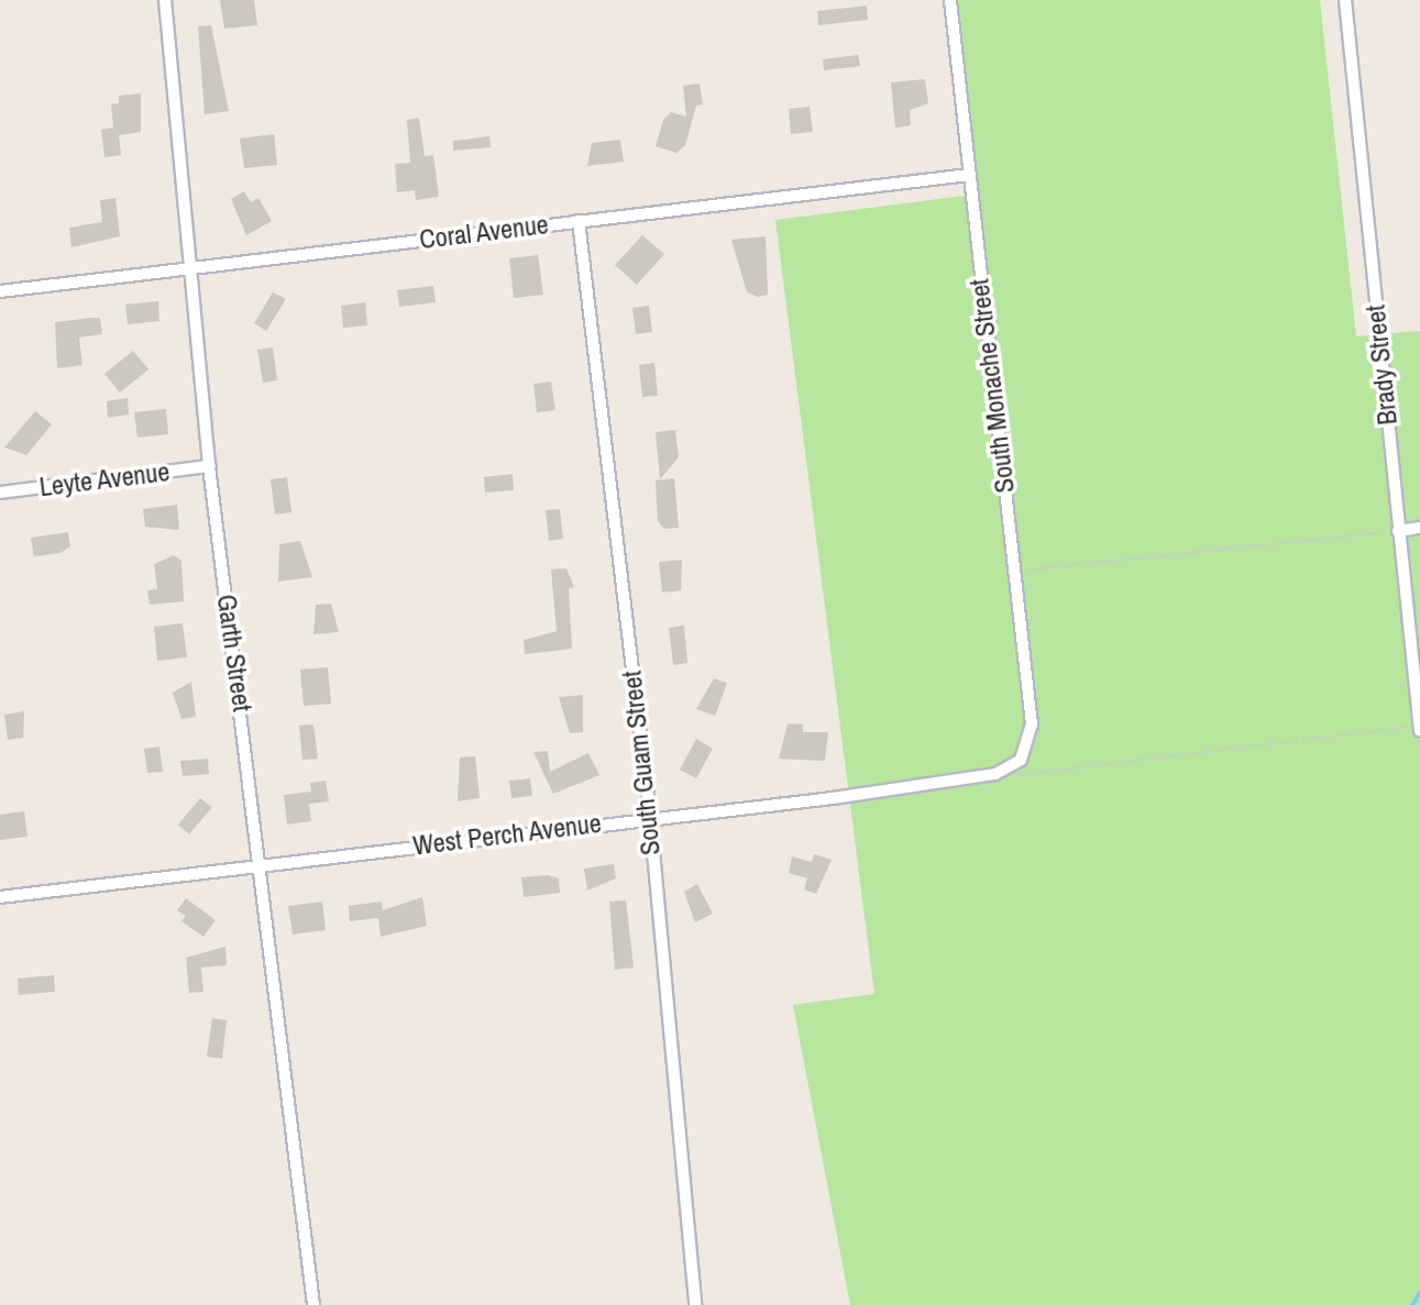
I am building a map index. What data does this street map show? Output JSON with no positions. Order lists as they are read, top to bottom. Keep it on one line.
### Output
{"streets":{"street":["Coral Avenue","Brady Street","South Monache Street","Leyte Avenue","Garth Street","South Guam Street","West Perch Avenue"]},"crossings":[["Coral Avenue","South Monache Street"],["Coral Avenue","Garth Street"],["Coral Avenue","South Guam Street"],["South Monache Street","West Perch Avenue"],["Leyte Avenue","Garth Street"],["Garth Street","West Perch Avenue"],["South Guam Street","West Perch Avenue"]]}
